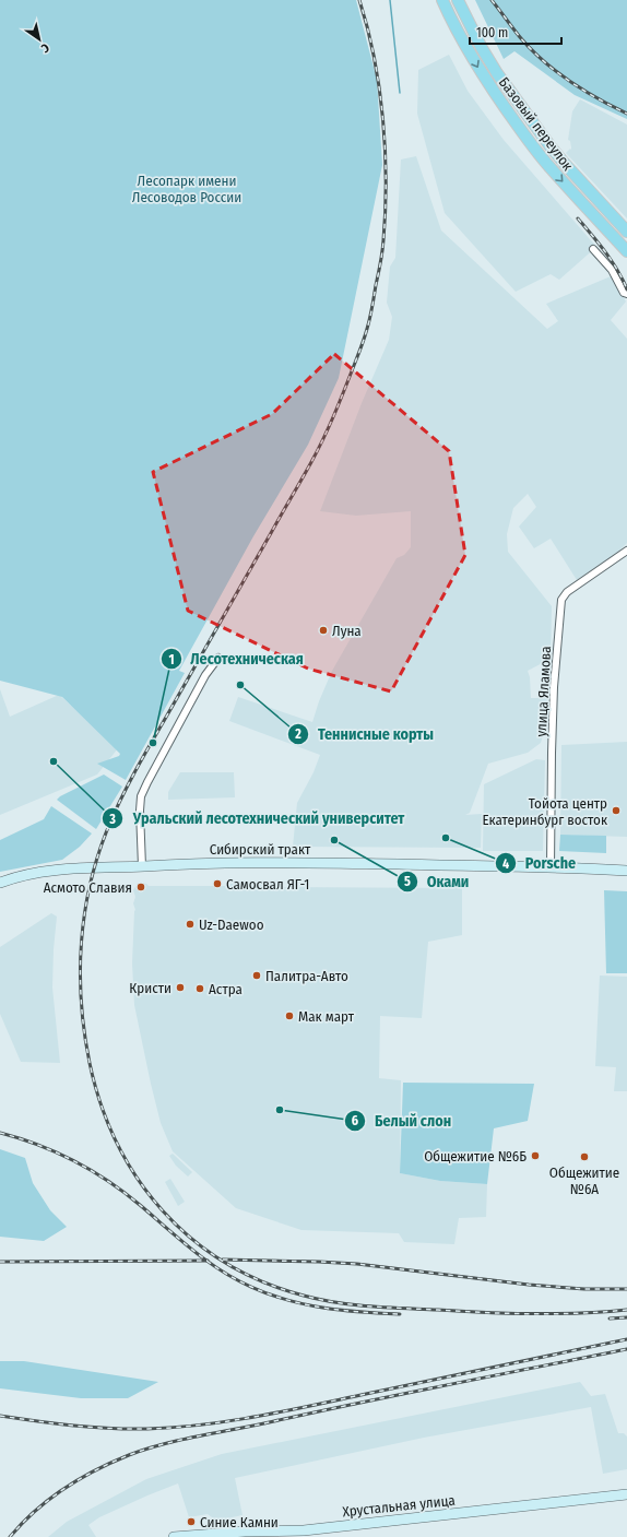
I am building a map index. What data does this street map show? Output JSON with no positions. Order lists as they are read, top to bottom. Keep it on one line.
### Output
{"streets":{"main road":["Базовый переулок","Сибирский тракт","Хрустальная улица"],"street":["улица Яламова"]},"crossings":[["улица Яламова","Сибирский тракт"]],"parks":["Лесопарк имени Лесоводов России"],"places":["Луна","Теннисные корты","Лесотехническая","Уральский лесотехнический университет","Тойота центр Екатеринбург восток","Porsche","Оками","Самосвал ЯГ-1","Асмото Славия","Uz-Daewoo","Палитра-Авто","Кристи","Астра","Мак март","Белый слон","Общежитие №6Б","Общежитие №6А","Синие Камни"],"scale_bar":"100 m","north":"bottom right"}
